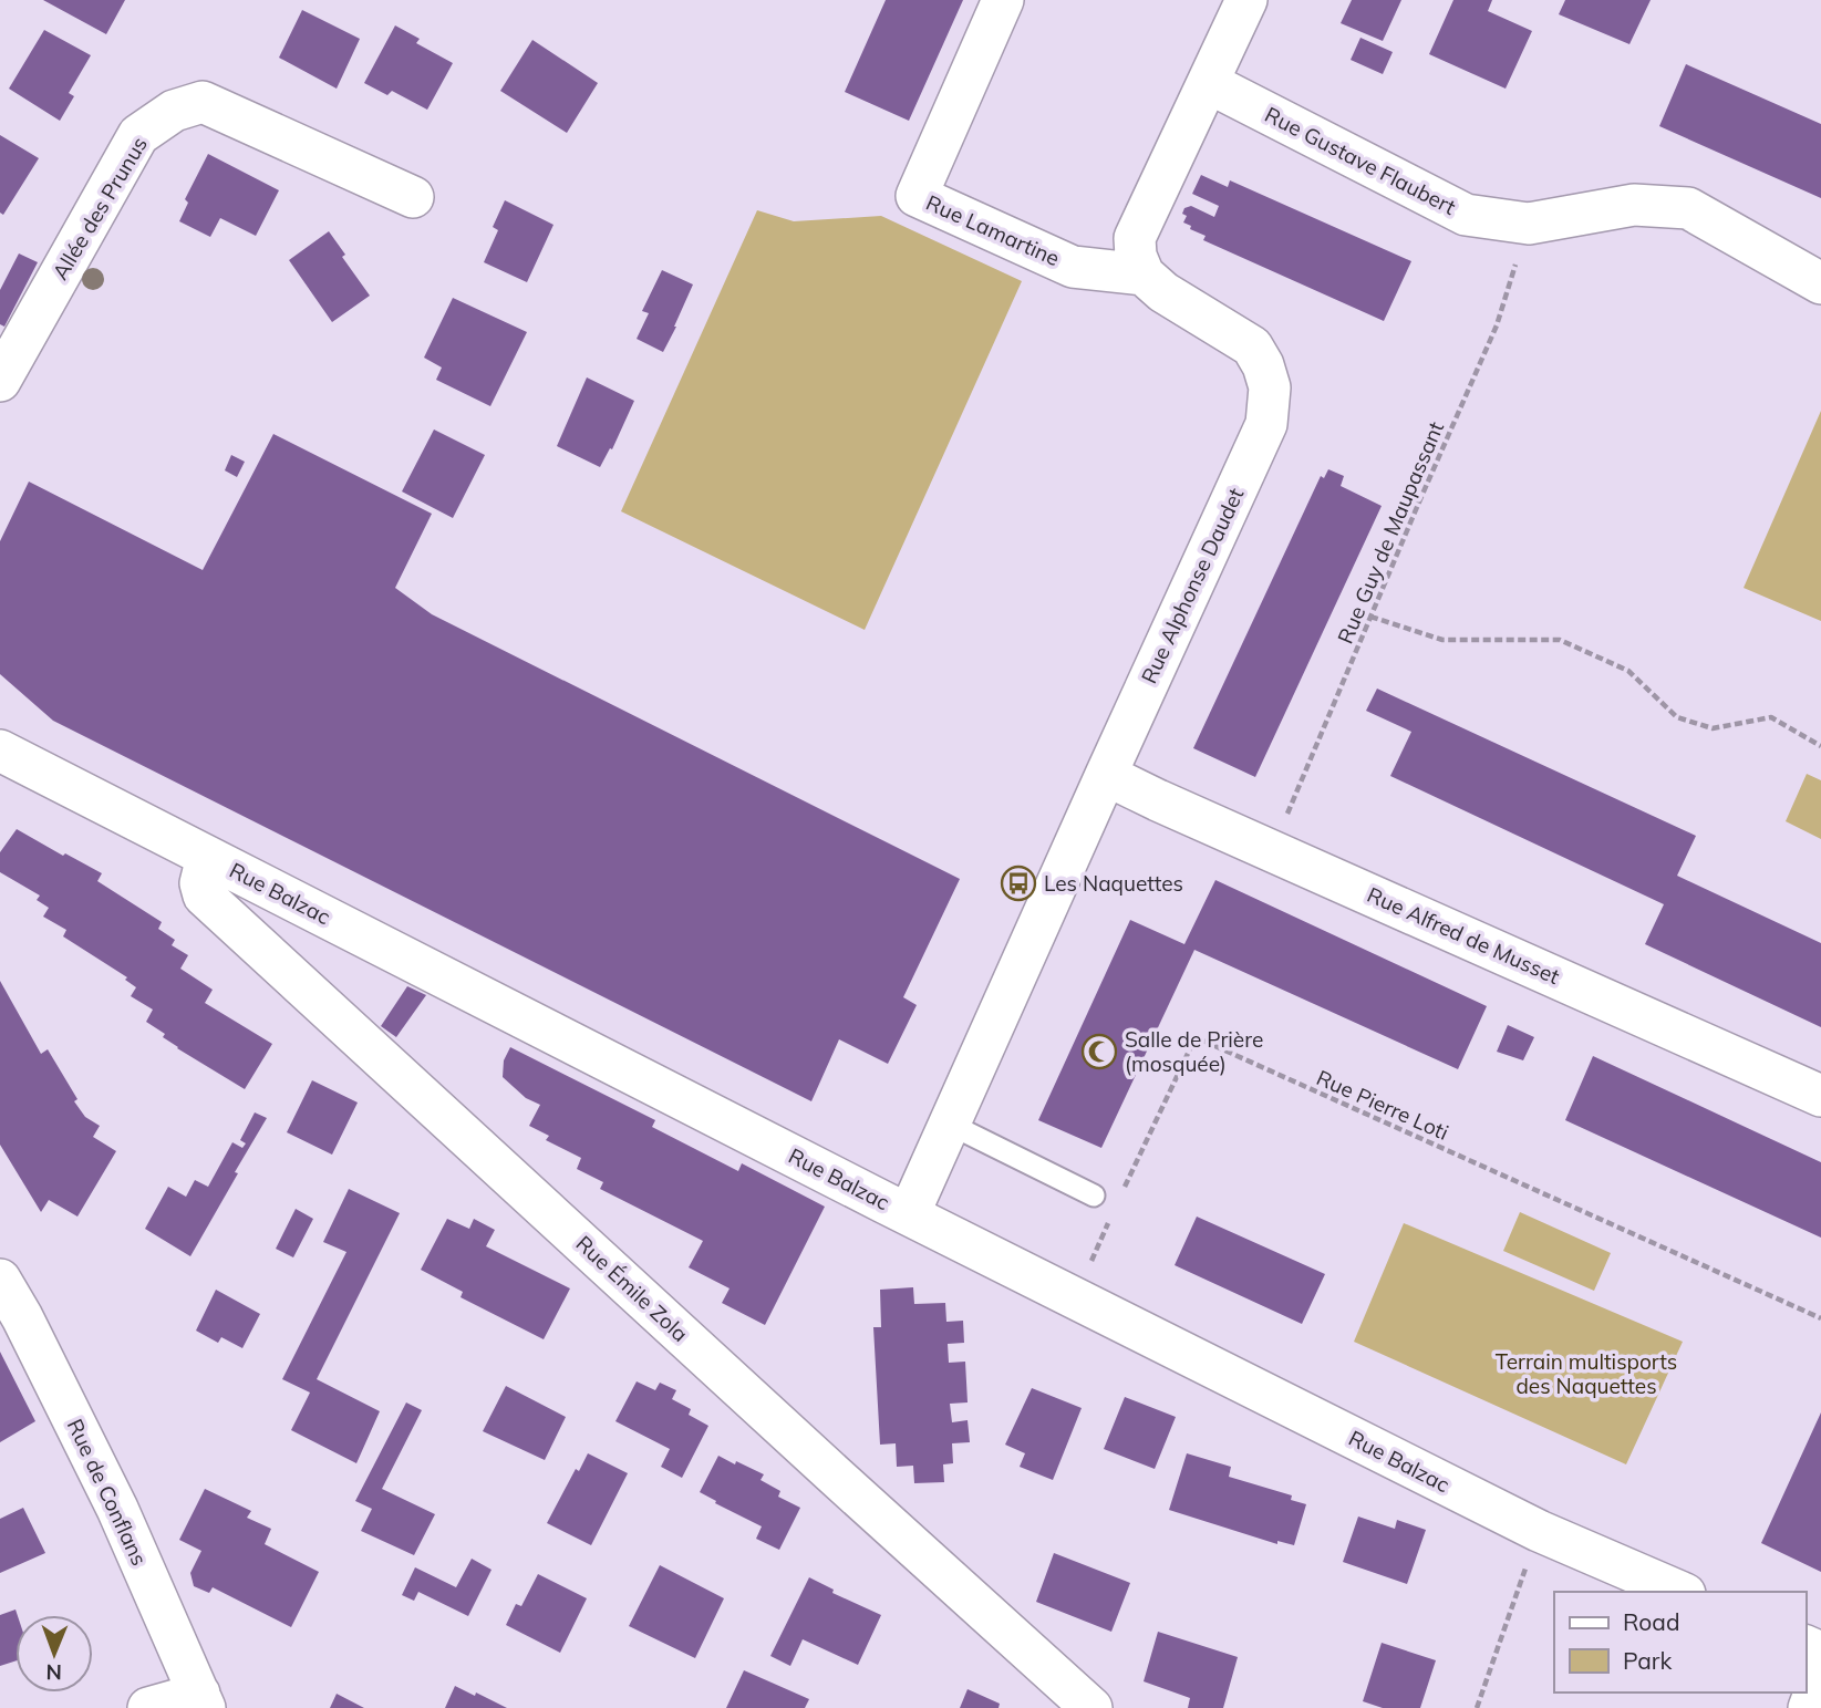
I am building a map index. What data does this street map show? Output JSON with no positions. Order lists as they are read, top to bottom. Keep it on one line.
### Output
{"streets":{"street":["Rue Gustave Flaubert","Allée des Prunus","Rue Lamartine","Rue Alphonse Daudet","Rue Balzac","Rue Alfred de Musset","Rue Émile Zola","Rue de Conflans"],"path":["Rue Guy de Maupassant","Rue Pierre Loti"]},"crossings":[["Rue Gustave Flaubert","Rue Guy de Maupassant"],["Rue Lamartine","Rue Alphonse Daudet"],["Rue Guy de Maupassant","Rue Alfred de Musset"],["Rue Alphonse Daudet","Rue Balzac"],["Rue Alphonse Daudet","Rue Alfred de Musset"],["Rue Balzac","Rue Émile Zola"]],"parks":["Terrain multisports des Naquettes"],"places":{"bus stop":["Les Naquettes"],"mosque":["Salle de Prière (mosquée)"]},"legend":["Road","Park"],"north":"bottom"}
